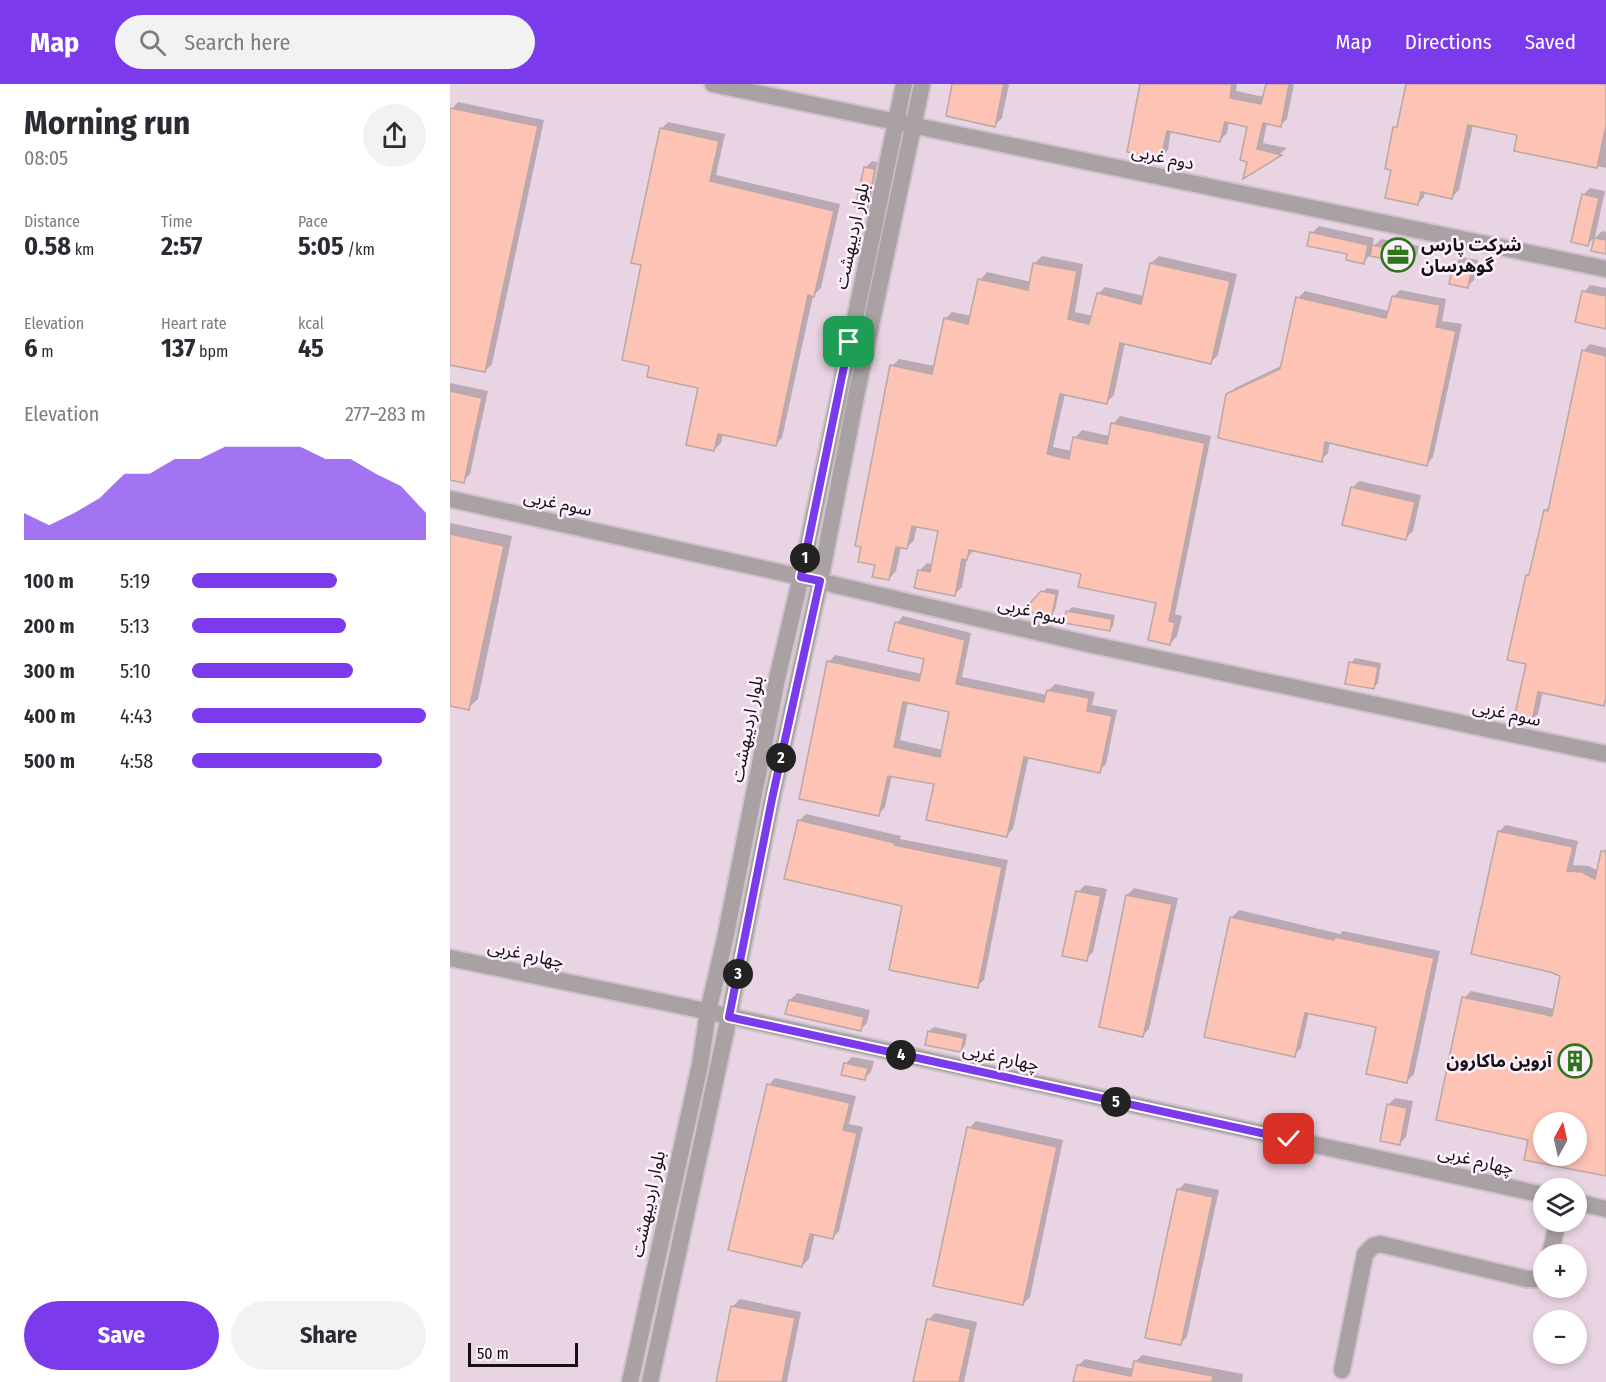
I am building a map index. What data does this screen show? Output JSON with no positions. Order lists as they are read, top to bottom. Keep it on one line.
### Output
{"streets":{"street":["دوم غربی","بلوار اردیبهشت","سوم غربی","چهارم غربی"]},"crossings":[["دوم غربی","بلوار اردیبهشت"],["بلوار اردیبهشت","سوم غربی"],["بلوار اردیبهشت","چهارم غربی"]],"places":{"office":["شرکت پارس گوهرسان"],"building":["آروین ماکارون"]},"scale_bar":"50 m","north":"top","page":{"header":"Map","search":"Search here","nav":["Map","Directions","Saved"],"heading":["Morning run","08:05"],"stats":[["Distance","0.58 km"],["Time","2:57"],["Pace","5:05 /km"],["Elevation","6 m"],["Heart rate","137 bpm"],["kcal","45"]],"chart":["Elevation","277–283 m"],"pins":["1","2","3","4","5"],"list":[{"name":"100 m","note":"5:19"},{"name":"200 m","note":"5:13"},{"name":"300 m","note":"5:10"},{"name":"400 m","note":"4:43"},{"name":"500 m","note":"4:58"}],"map_buttons":["+","−"],"buttons":["Save","Share"],"scale":"50 m"}}
